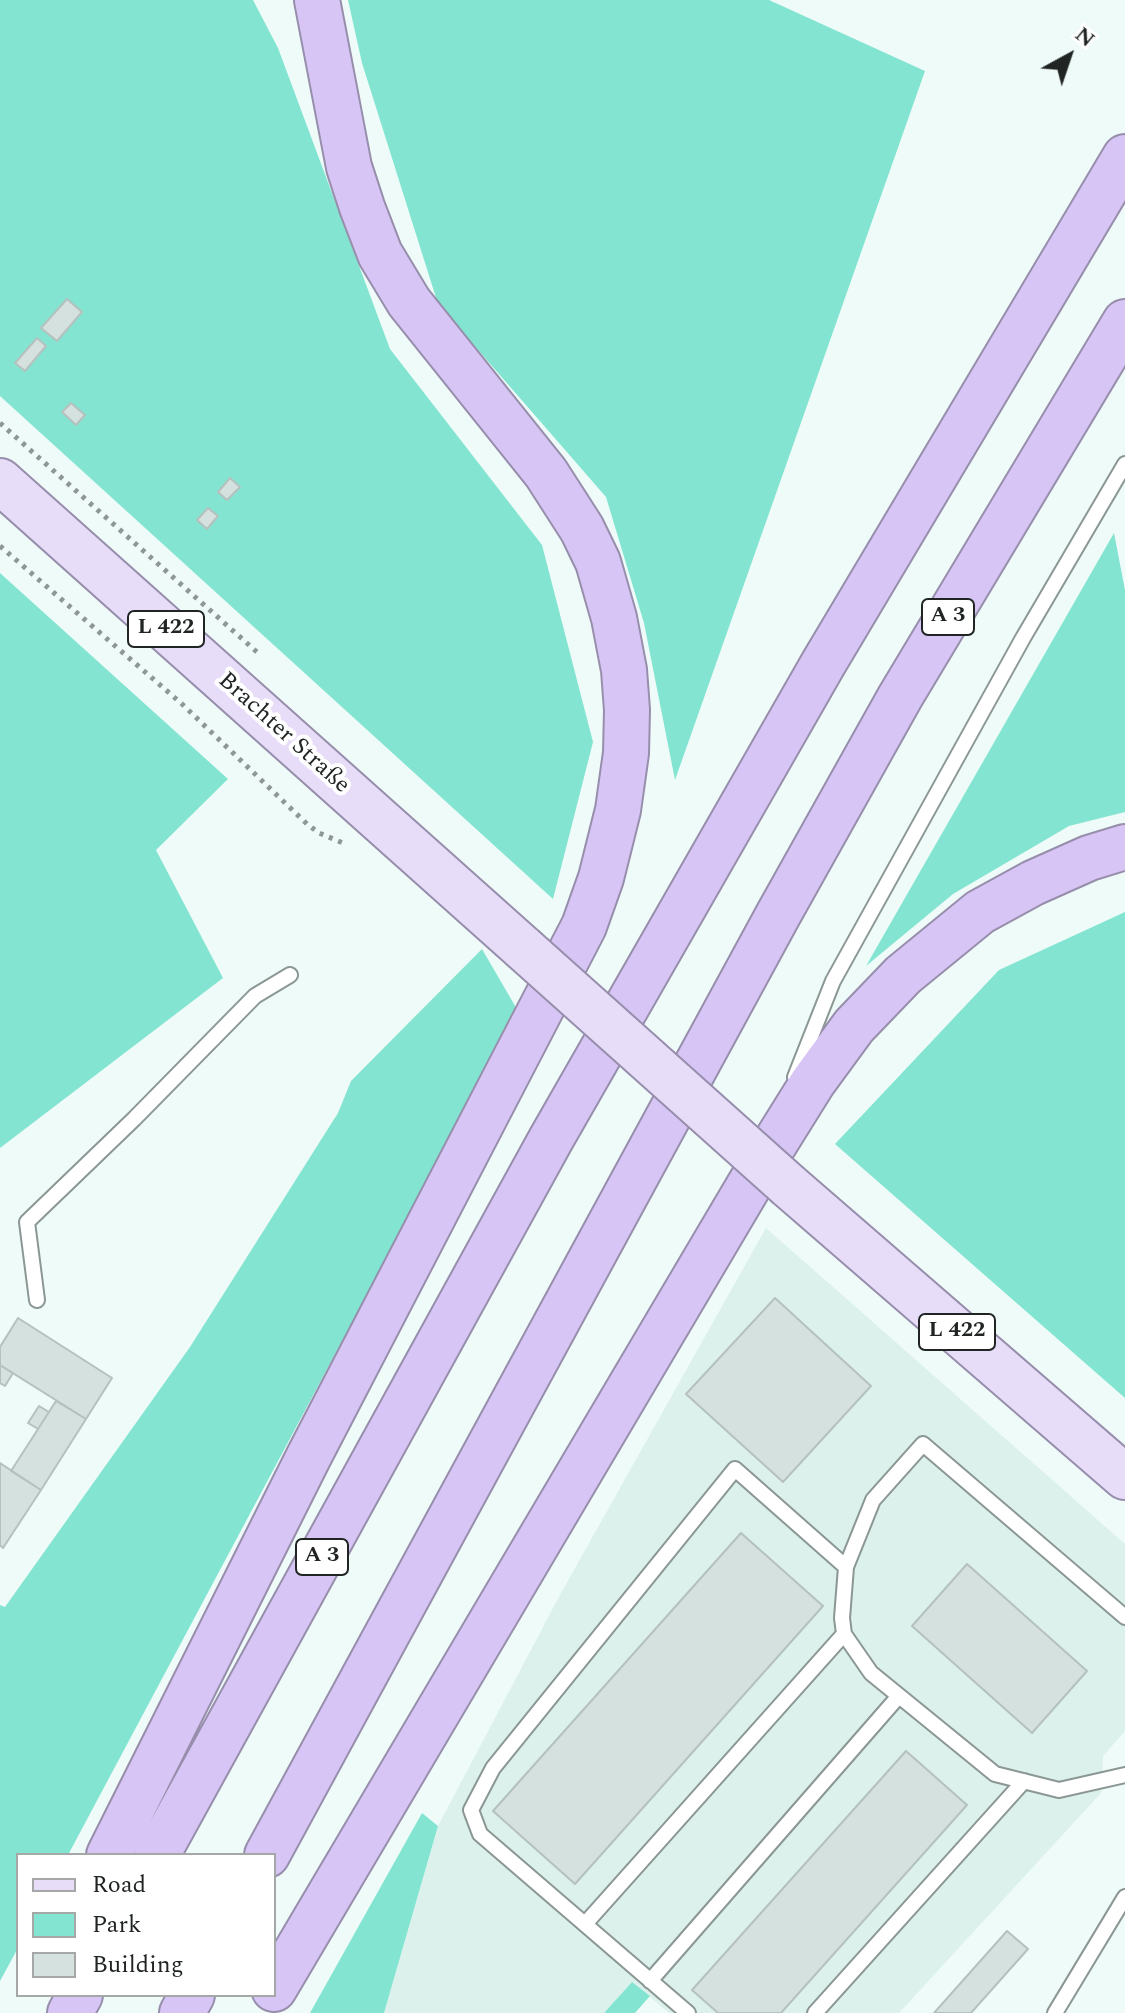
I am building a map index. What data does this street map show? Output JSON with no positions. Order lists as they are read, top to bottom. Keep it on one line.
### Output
{"streets":{"highway":["A 3"],"main road":["L 422","Brachter Straße"]},"crossings":[["L 422","Brachter Straße"]],"legend":["Road","Park","Building"],"north":"top right"}
